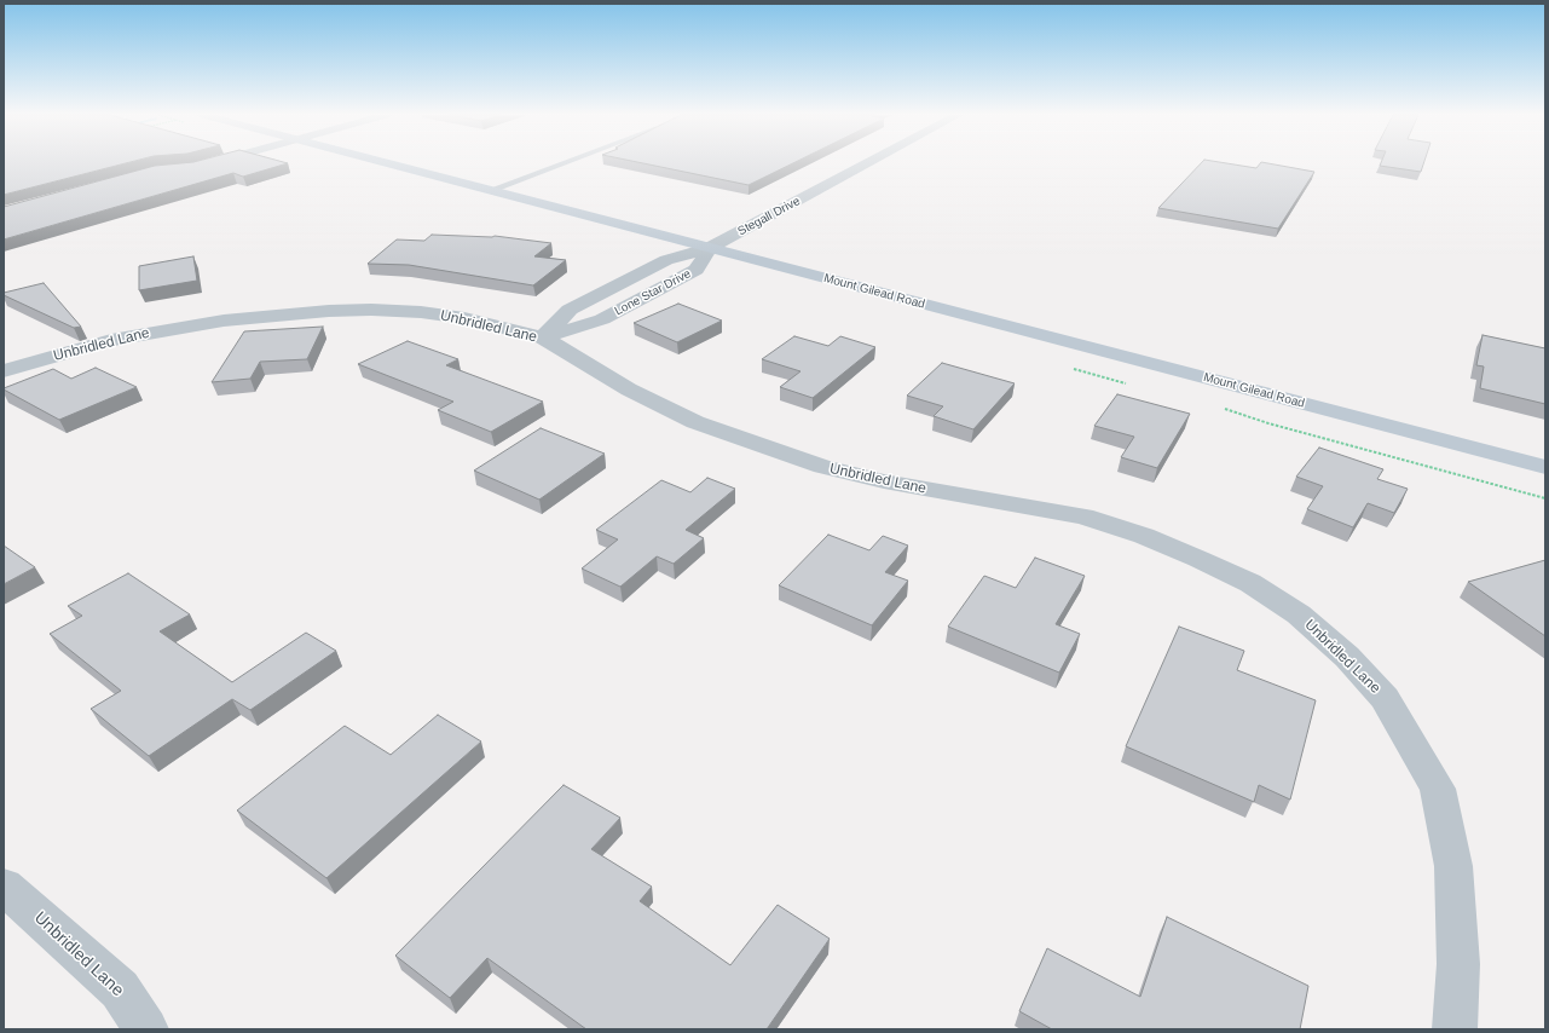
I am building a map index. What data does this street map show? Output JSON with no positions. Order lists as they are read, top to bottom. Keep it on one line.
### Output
{"streets":{"street":["Stegall Drive","Mount Gilead Road","Lone Star Drive","Unbridled Lane"]},"crossings":[["Stegall Drive","Mount Gilead Road"],["Stegall Drive","Lone Star Drive"],["Mount Gilead Road","Lone Star Drive"],["Lone Star Drive","Unbridled Lane"]]}
